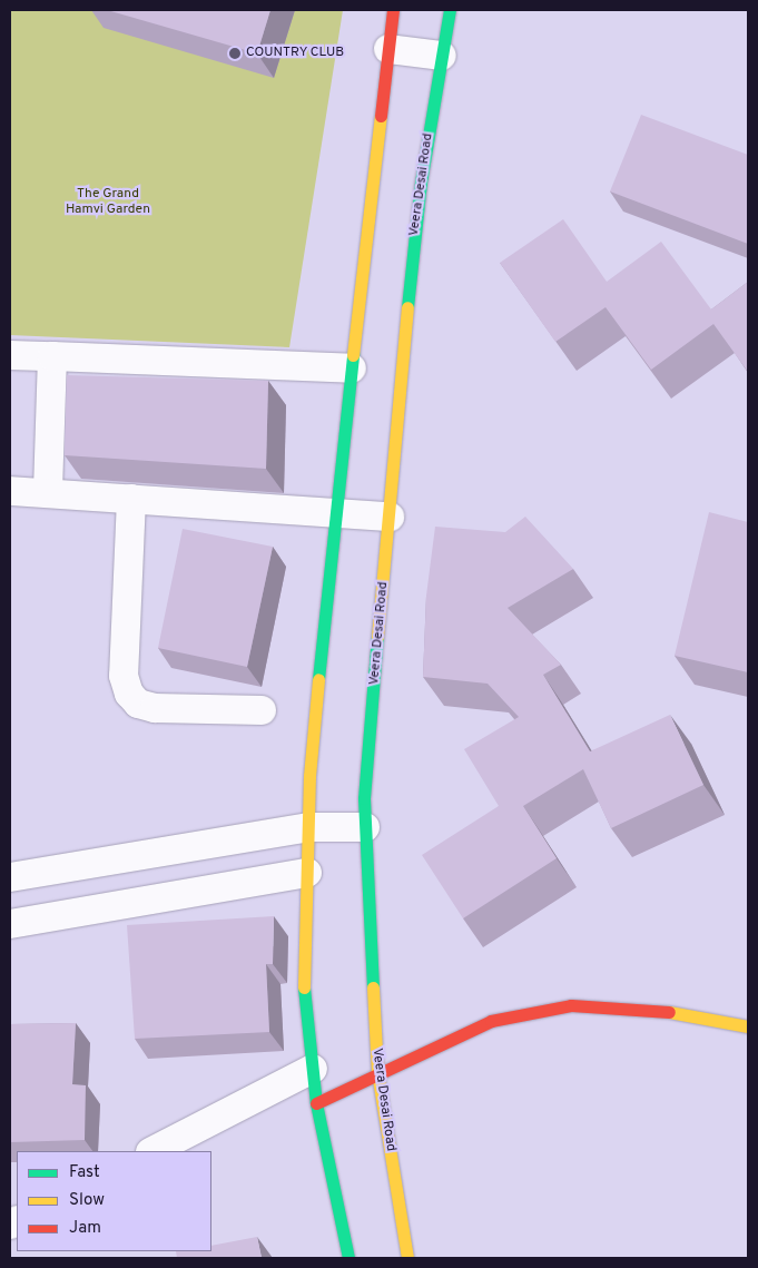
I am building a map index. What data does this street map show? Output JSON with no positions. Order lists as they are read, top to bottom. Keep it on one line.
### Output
{"streets":{"street":["Veera Desai Road"]},"parks":["The Grand Hamvi Garden"],"places":["COUNTRY CLUB"],"legend":["Fast","Slow","Jam"]}
